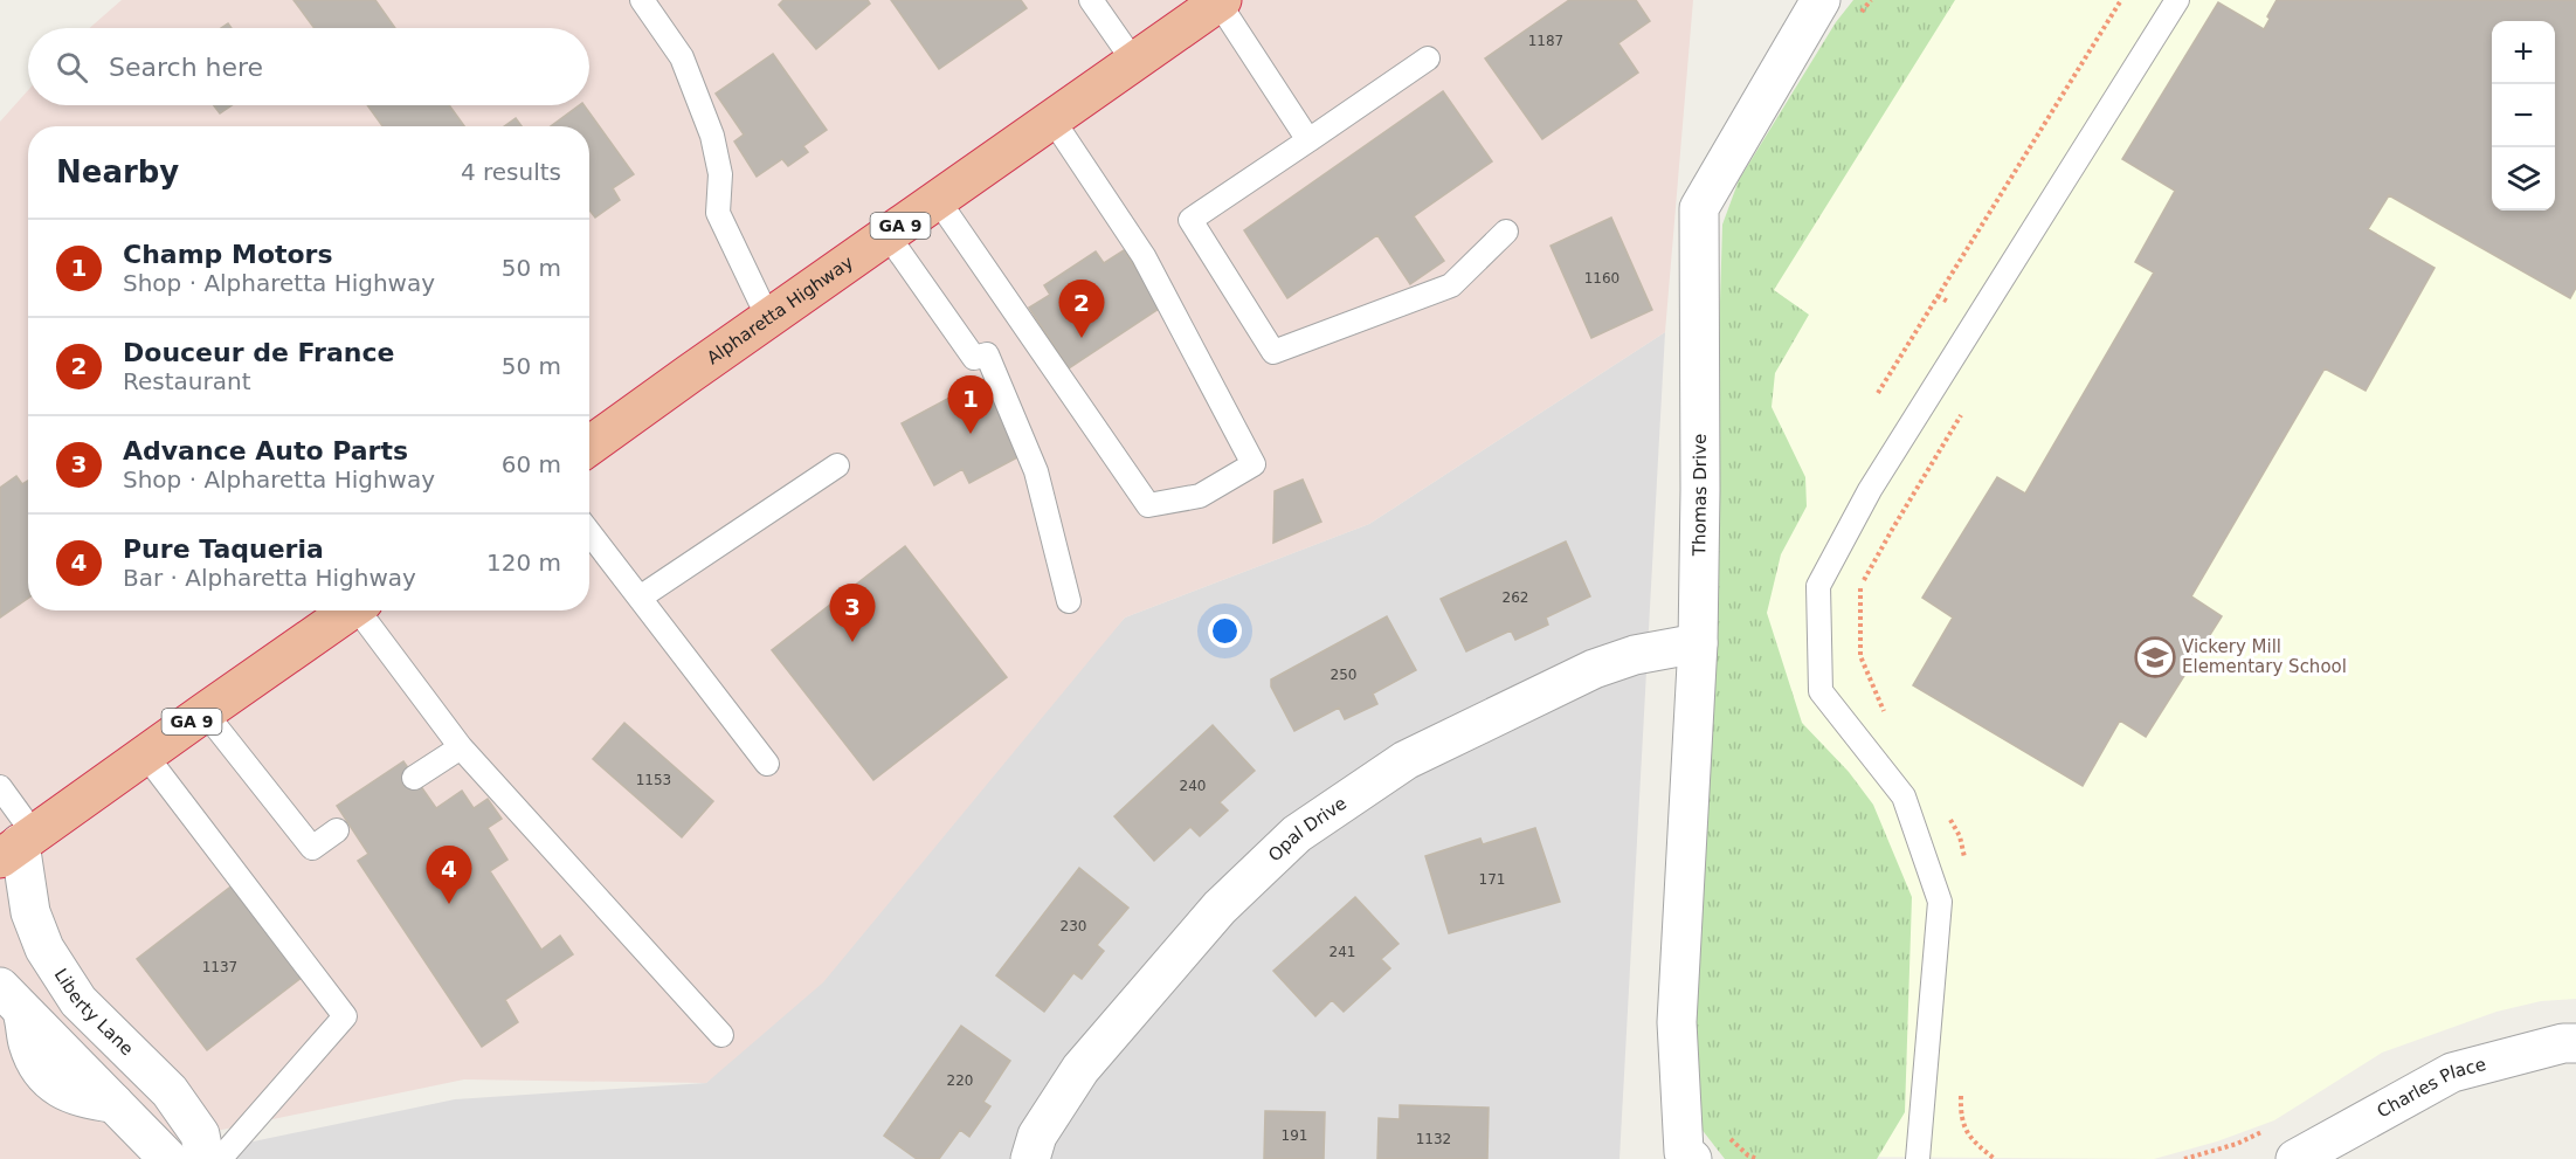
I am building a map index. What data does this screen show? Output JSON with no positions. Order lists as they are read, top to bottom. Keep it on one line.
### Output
{"streets":{"highway":["GA 9","Alpharetta Highway"],"street":["Thomas Drive","Opal Drive","Liberty Lane","Charles Place"]},"crossings":[["GA 9","Liberty Lane"],["Thomas Drive","Opal Drive"]],"places":{"school or university":["Vickery Mill Elementary School"]},"house_numbers":["1187","1160","262","250","1153","240","171","230","241","1137","220","191","1132"],"page":{"map_buttons":["+","−"],"search":"Search here","heading":["Nearby","4 results"],"list":[{"mark":"1","name":"Champ Motors","note":"Shop · Alpharetta Highway","value":"50 m"},{"mark":"2","name":"Douceur de France","note":"Restaurant","value":"50 m"},{"mark":"3","name":"Advance Auto Parts","note":"Shop · Alpharetta Highway","value":"60 m"},{"mark":"4","name":"Pure Taqueria","note":"Bar · Alpharetta Highway","value":"120 m"}],"pins":["2","1","3","4"]}}
